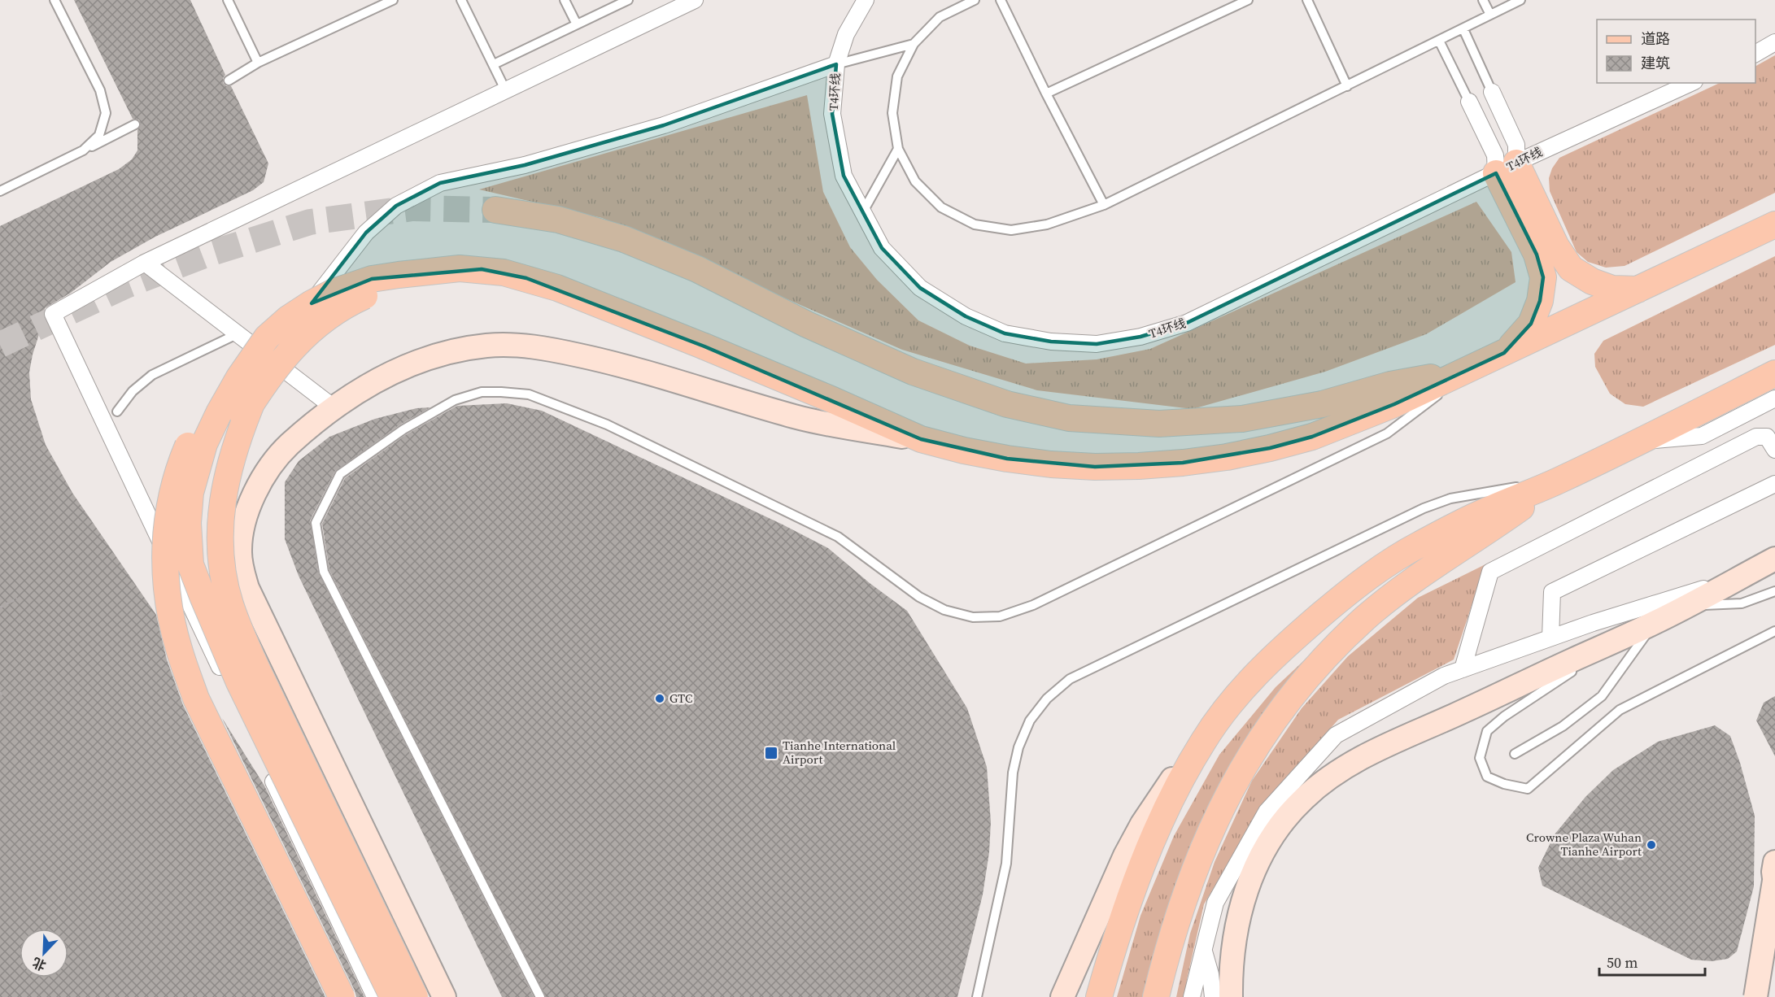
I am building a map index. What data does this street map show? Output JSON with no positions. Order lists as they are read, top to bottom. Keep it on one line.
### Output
{"streets":{"street":["T4环线"]},"places":{"other":["GTC","Crowne Plaza Wuhan Tianhe Airport"],"transit":["Tianhe International Airport"]},"legend":["道路","建筑"],"scale_bar":"50 m","north":"bottom left"}
